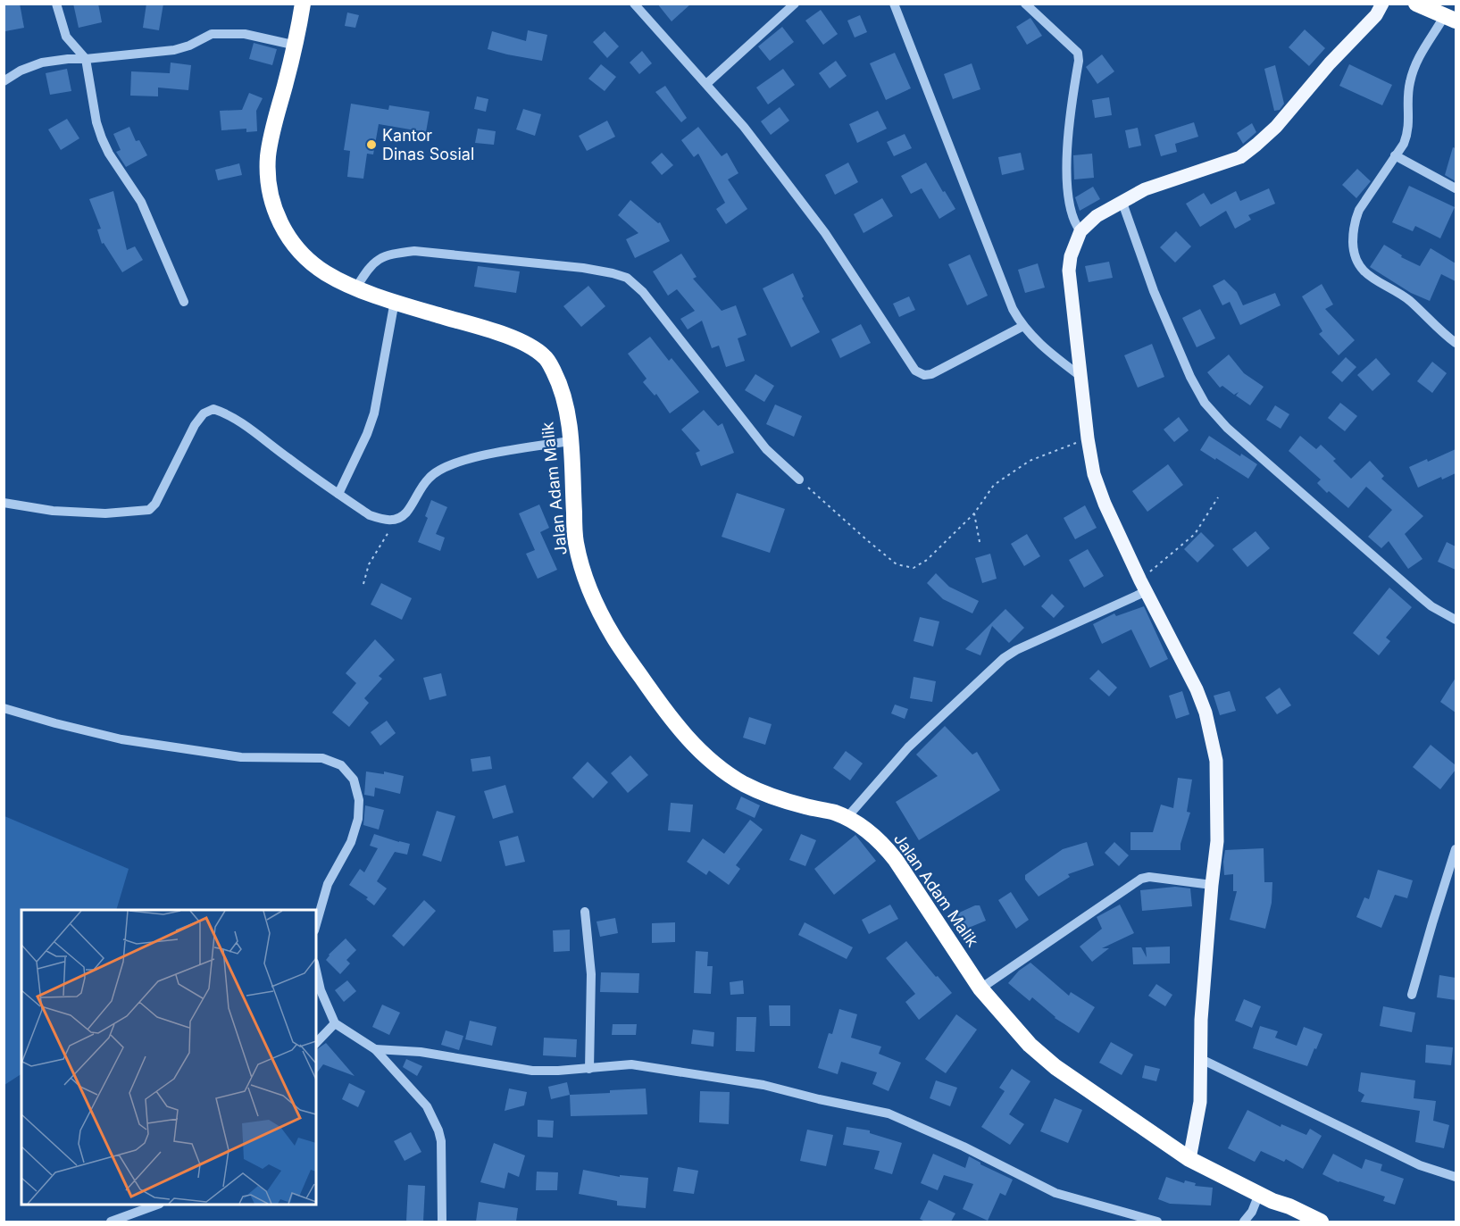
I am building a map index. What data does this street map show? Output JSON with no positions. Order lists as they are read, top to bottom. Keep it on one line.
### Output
{"streets":{"highway":["Jalan Adam Malik"]},"places":["Kantor Dinas Sosial"]}
